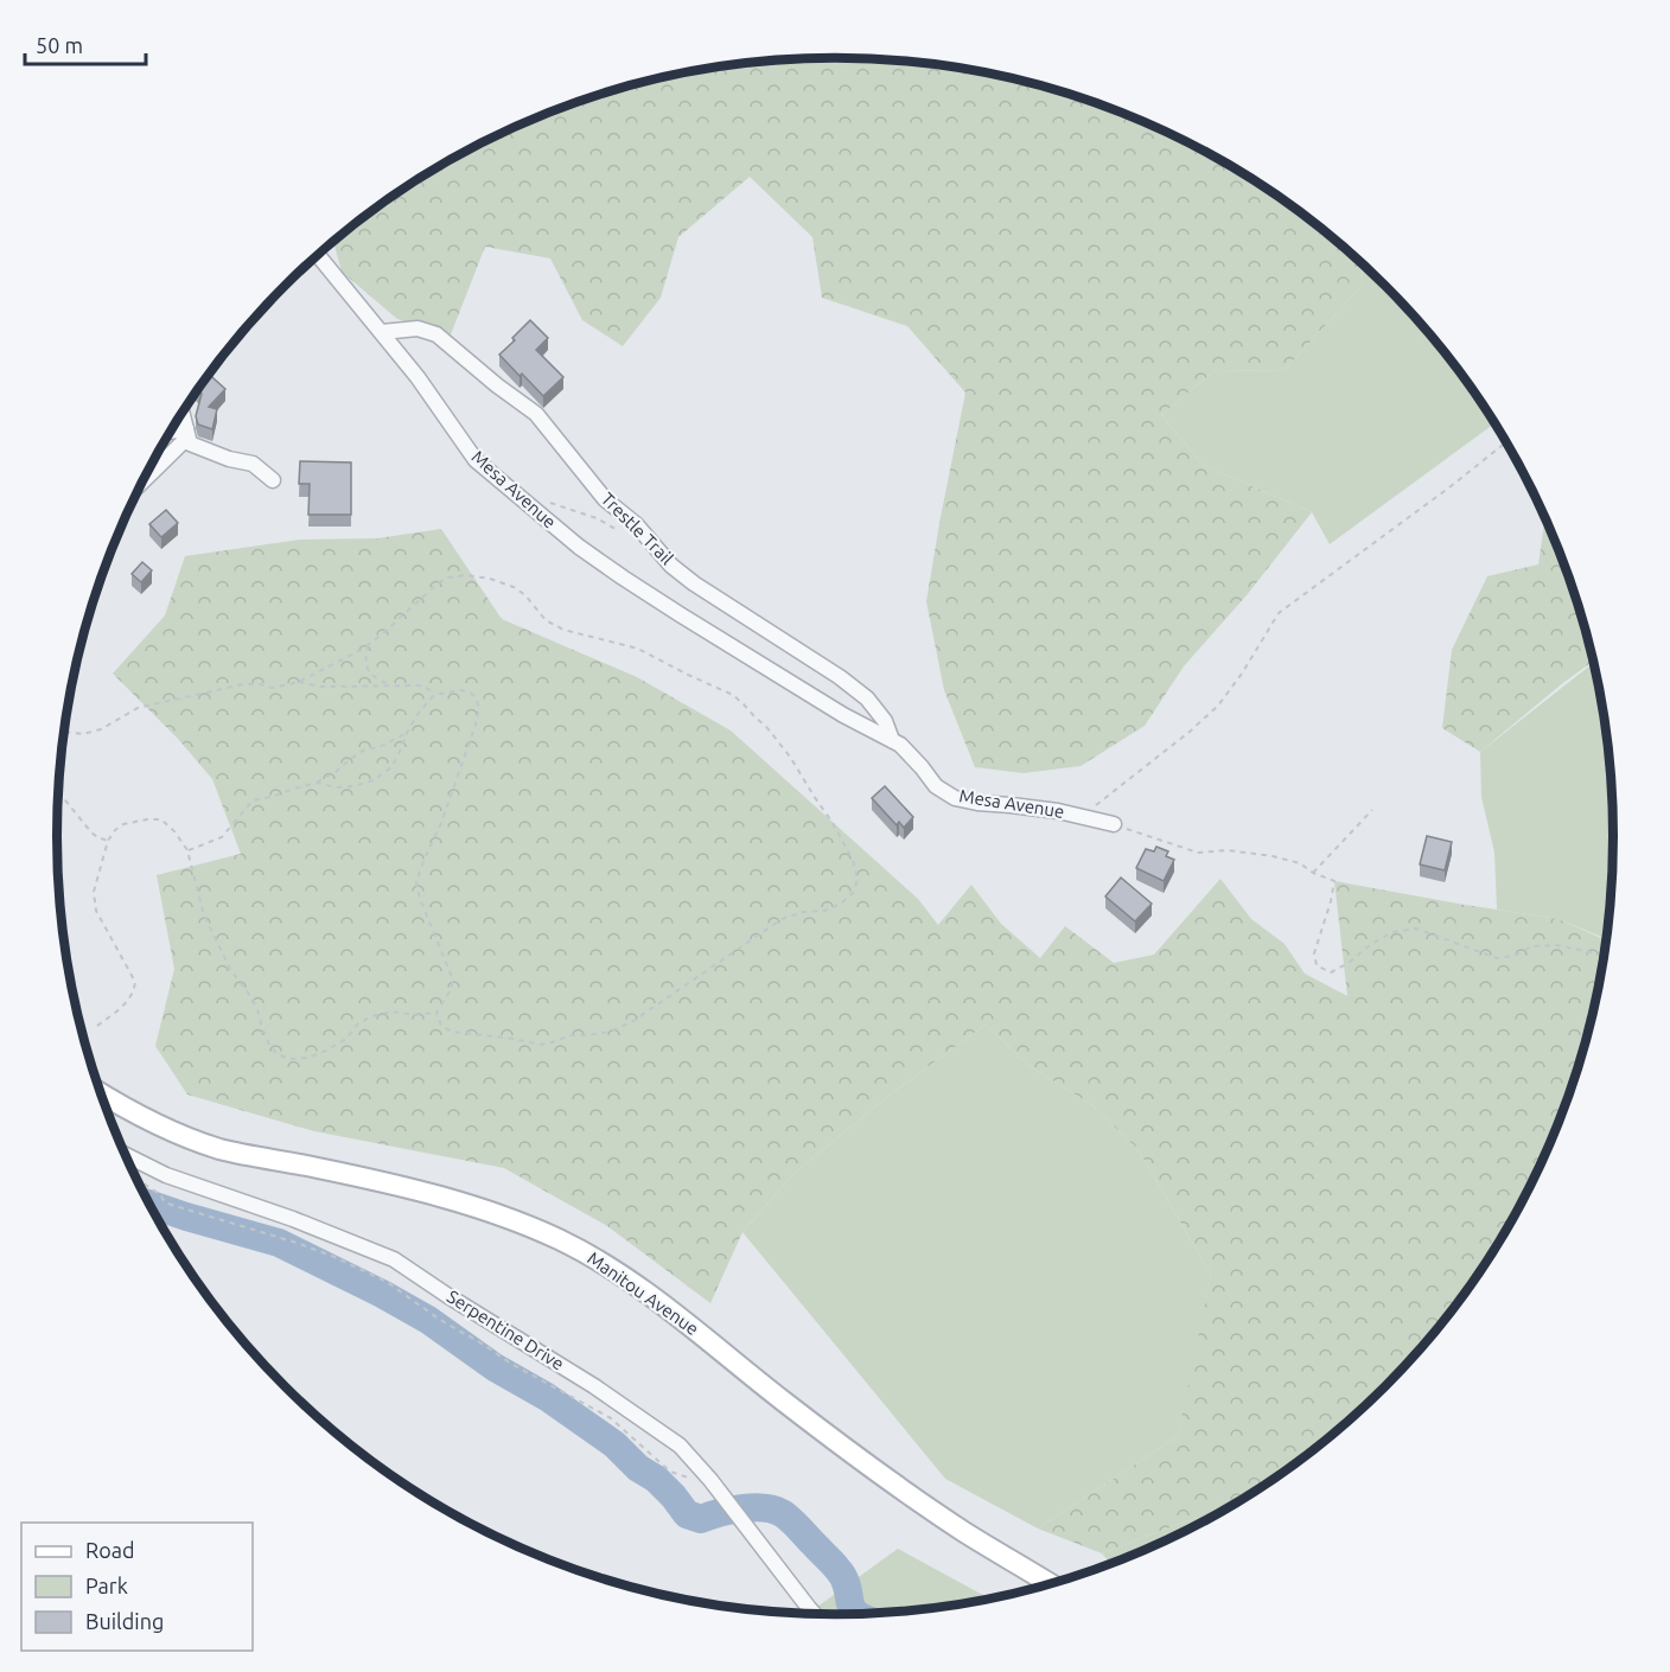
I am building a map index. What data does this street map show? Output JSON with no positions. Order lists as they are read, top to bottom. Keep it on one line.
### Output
{"streets":{"main road":["Manitou Avenue"],"street":["Mesa Avenue","Trestle Trail","Serpentine Drive"]},"crossings":[["Mesa Avenue","Trestle Trail"]],"legend":["Road","Park","Building"],"scale_bar":"50 m"}
